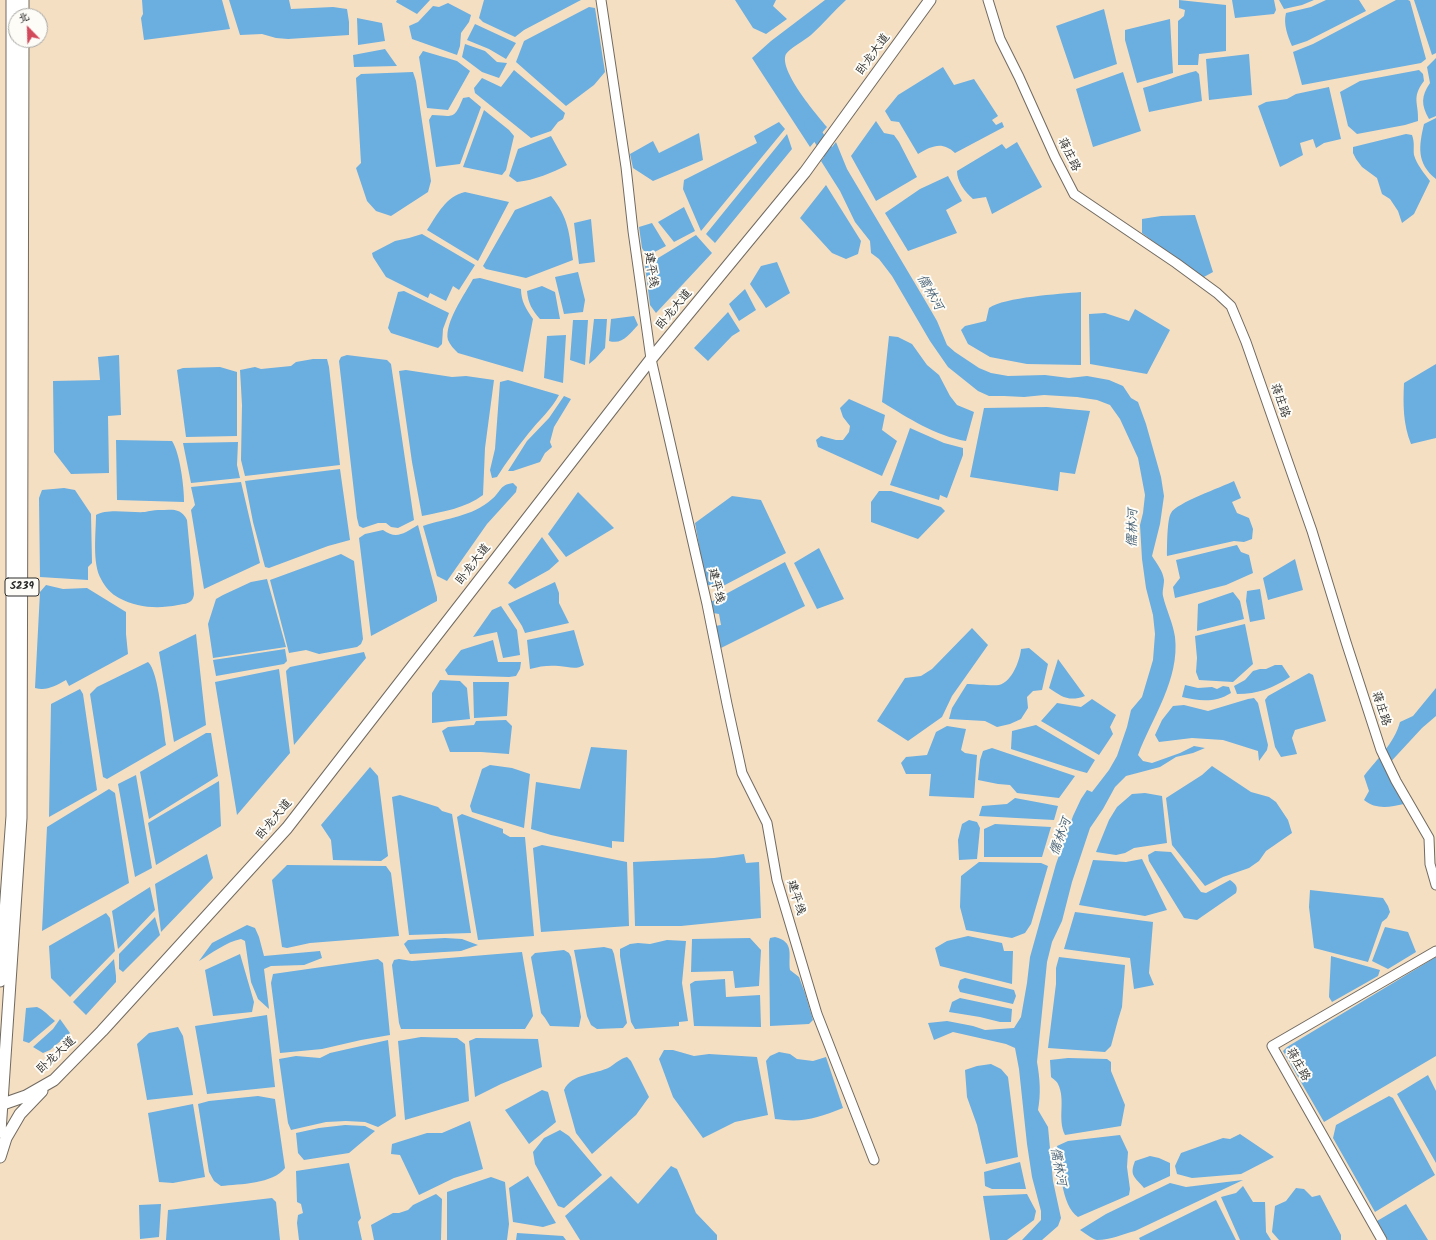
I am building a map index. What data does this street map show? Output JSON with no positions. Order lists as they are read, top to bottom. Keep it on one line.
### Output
{"streets":{"main road":["卧龙大道","S239"],"street":["蒋庄路","建平线"]},"crossings":[["卧龙大道","建平线"],["卧龙大道","S239"]],"water":["儒林河"],"north":"top left"}
